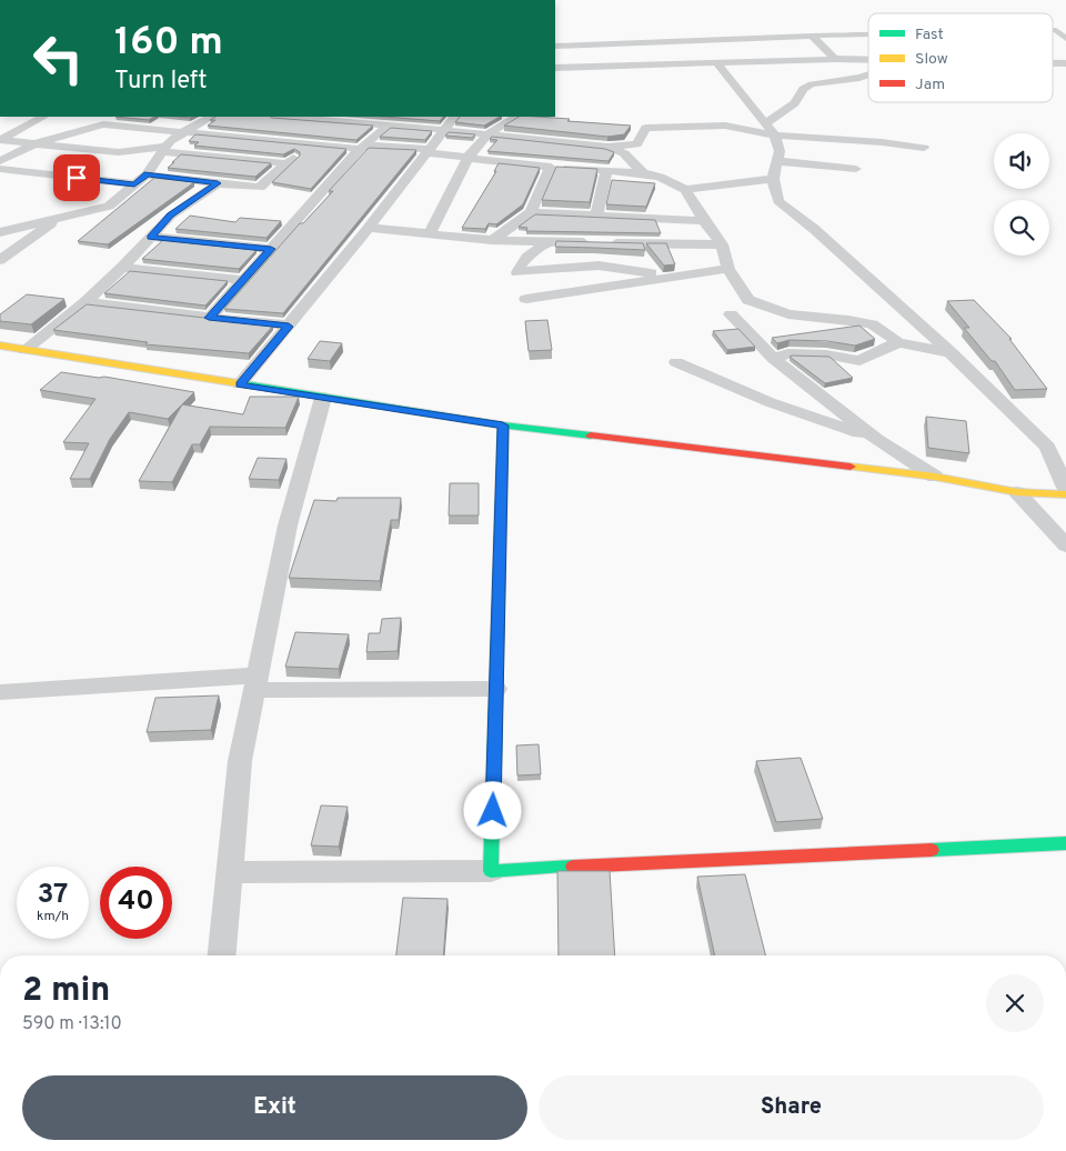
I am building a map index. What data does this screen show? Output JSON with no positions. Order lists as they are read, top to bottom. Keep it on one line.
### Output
{"legend":["Fast","Slow","Jam"],"page":{"turn":["160 m","Turn left"],"speed":"37 km/h","limit":"40","heading":["2 min","590 m · 13:10"],"buttons":["Exit","Share"]}}
